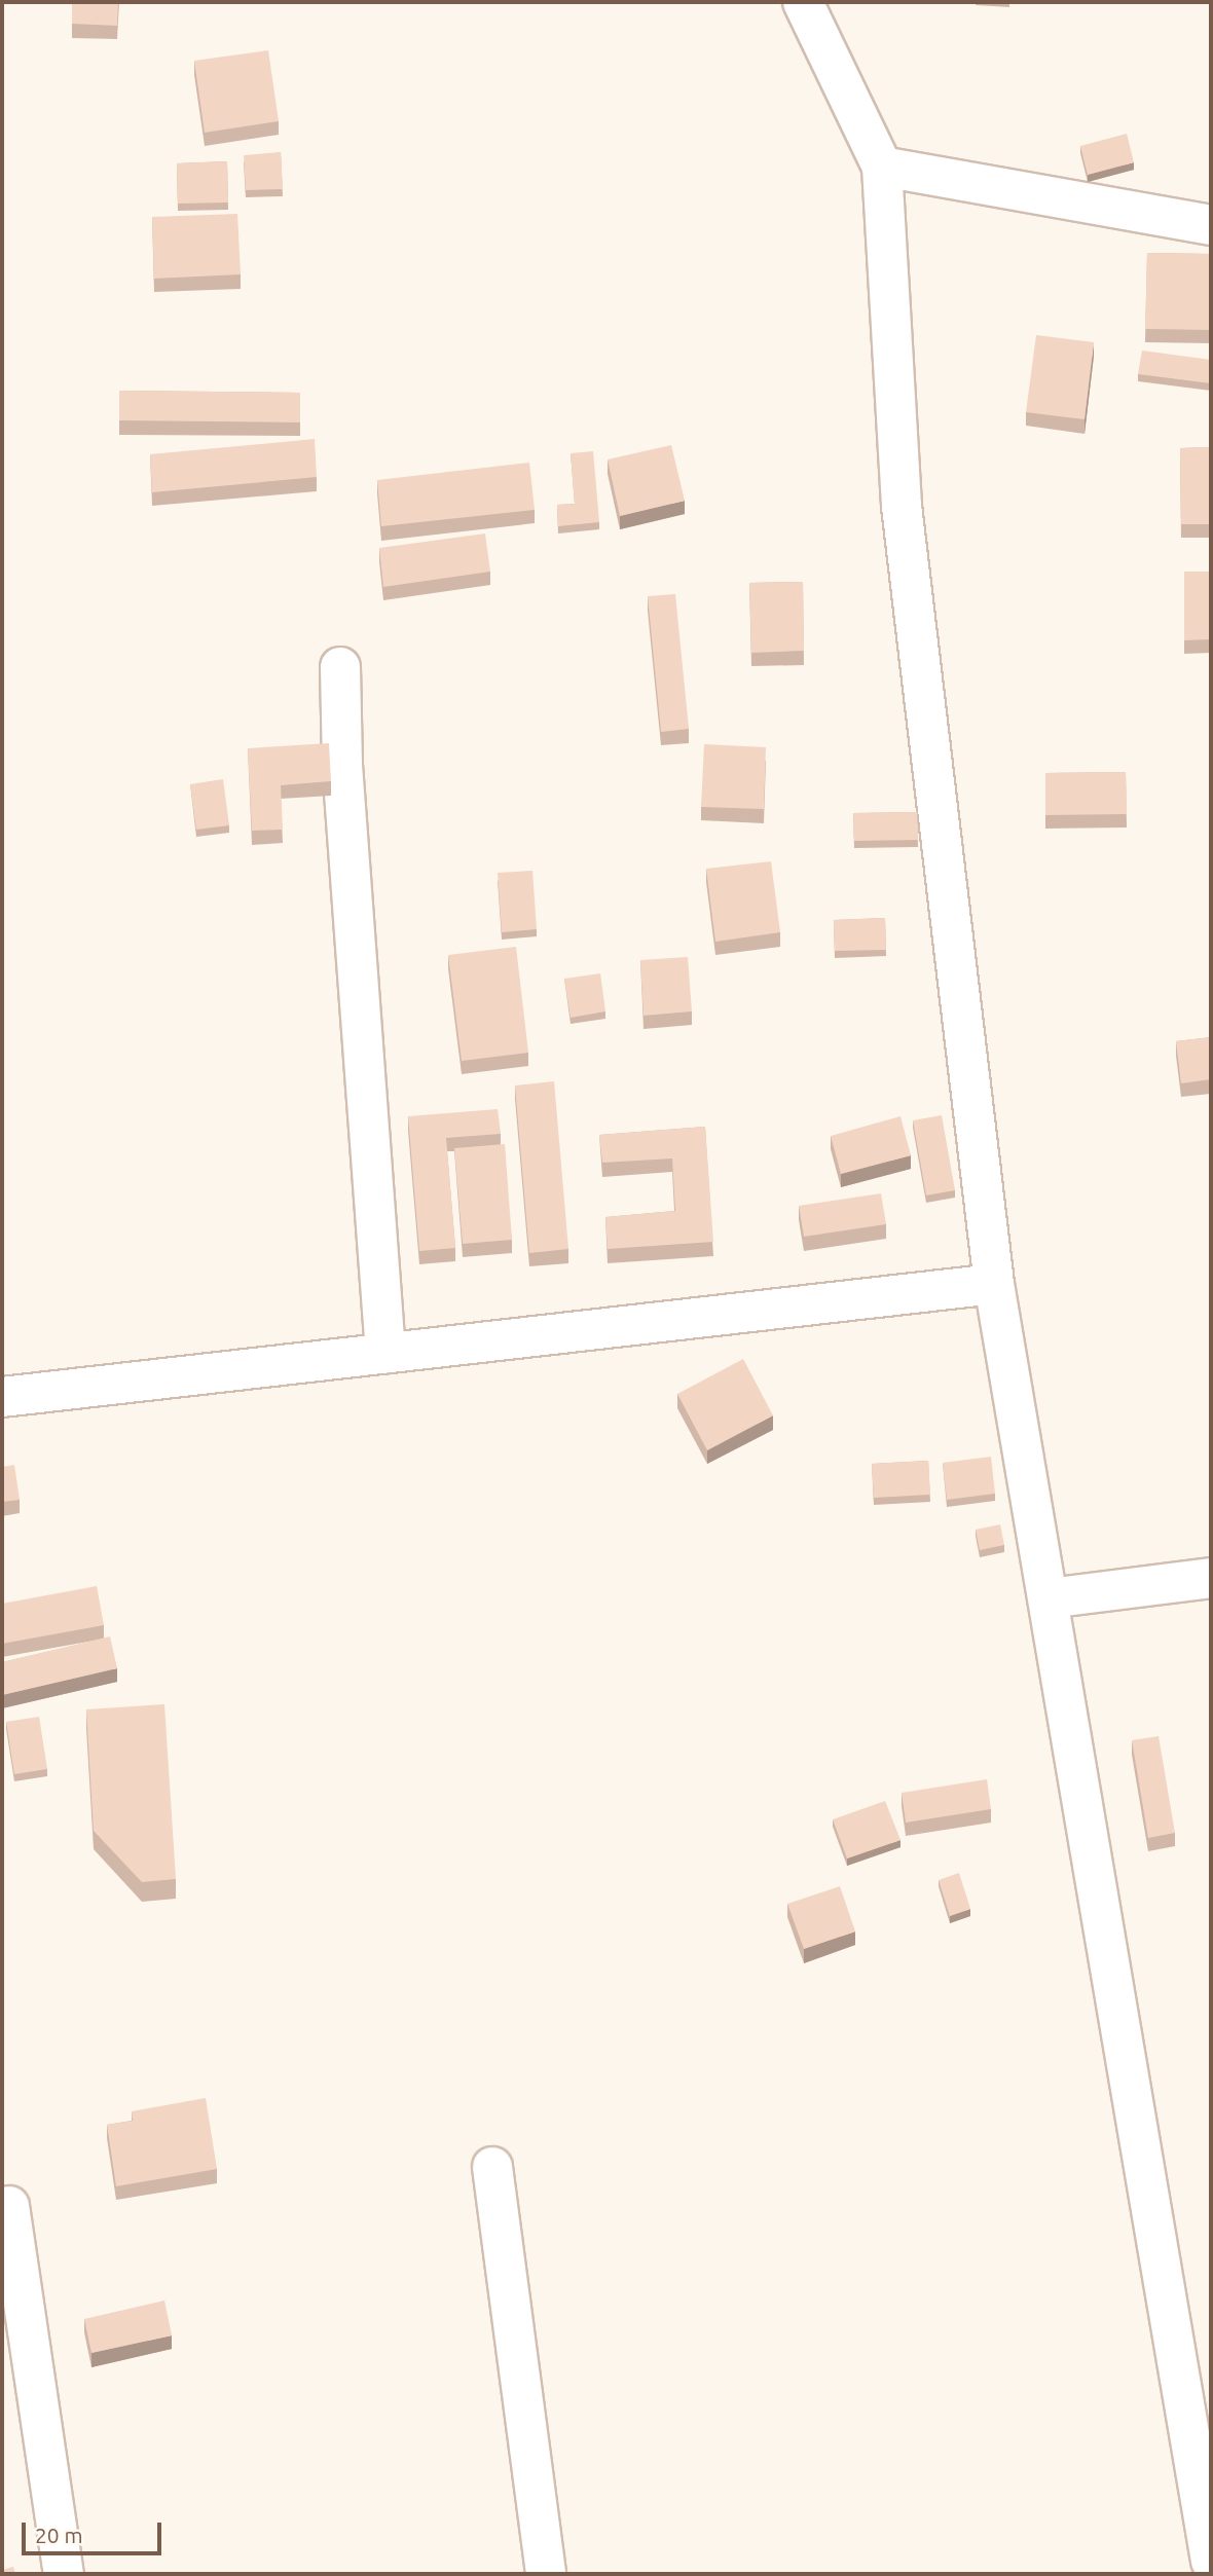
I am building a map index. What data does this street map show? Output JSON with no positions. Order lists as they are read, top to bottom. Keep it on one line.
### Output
{"scale_bar":"20 m"}
